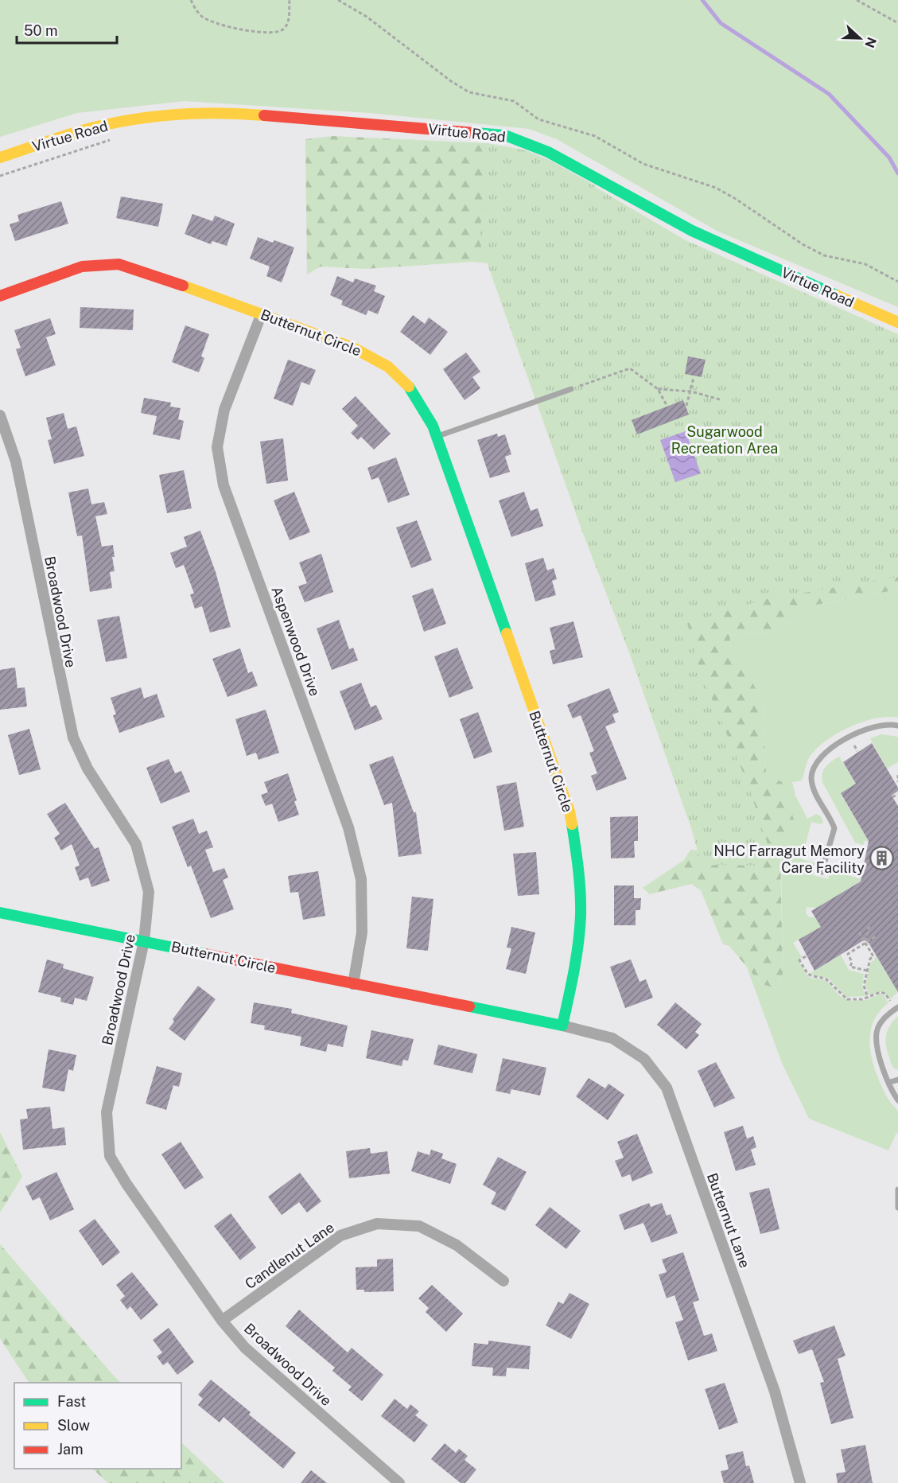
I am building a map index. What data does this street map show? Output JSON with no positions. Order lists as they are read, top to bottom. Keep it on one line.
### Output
{"streets":{"street":["Virtue Road","Butternut Circle","Broadwood Drive","Aspenwood Drive","Butternut Lane","Candlenut Lane"]},"crossings":[["Butternut Circle","Broadwood Drive"],["Butternut Circle","Aspenwood Drive"],["Butternut Circle","Butternut Lane"],["Broadwood Drive","Candlenut Lane"]],"parks":["Sugarwood Recreation Area"],"places":{"building":["NHC Farragut Memory Care Facility"]},"legend":["Fast","Slow","Jam"],"scale_bar":"50 m","north":"right"}
